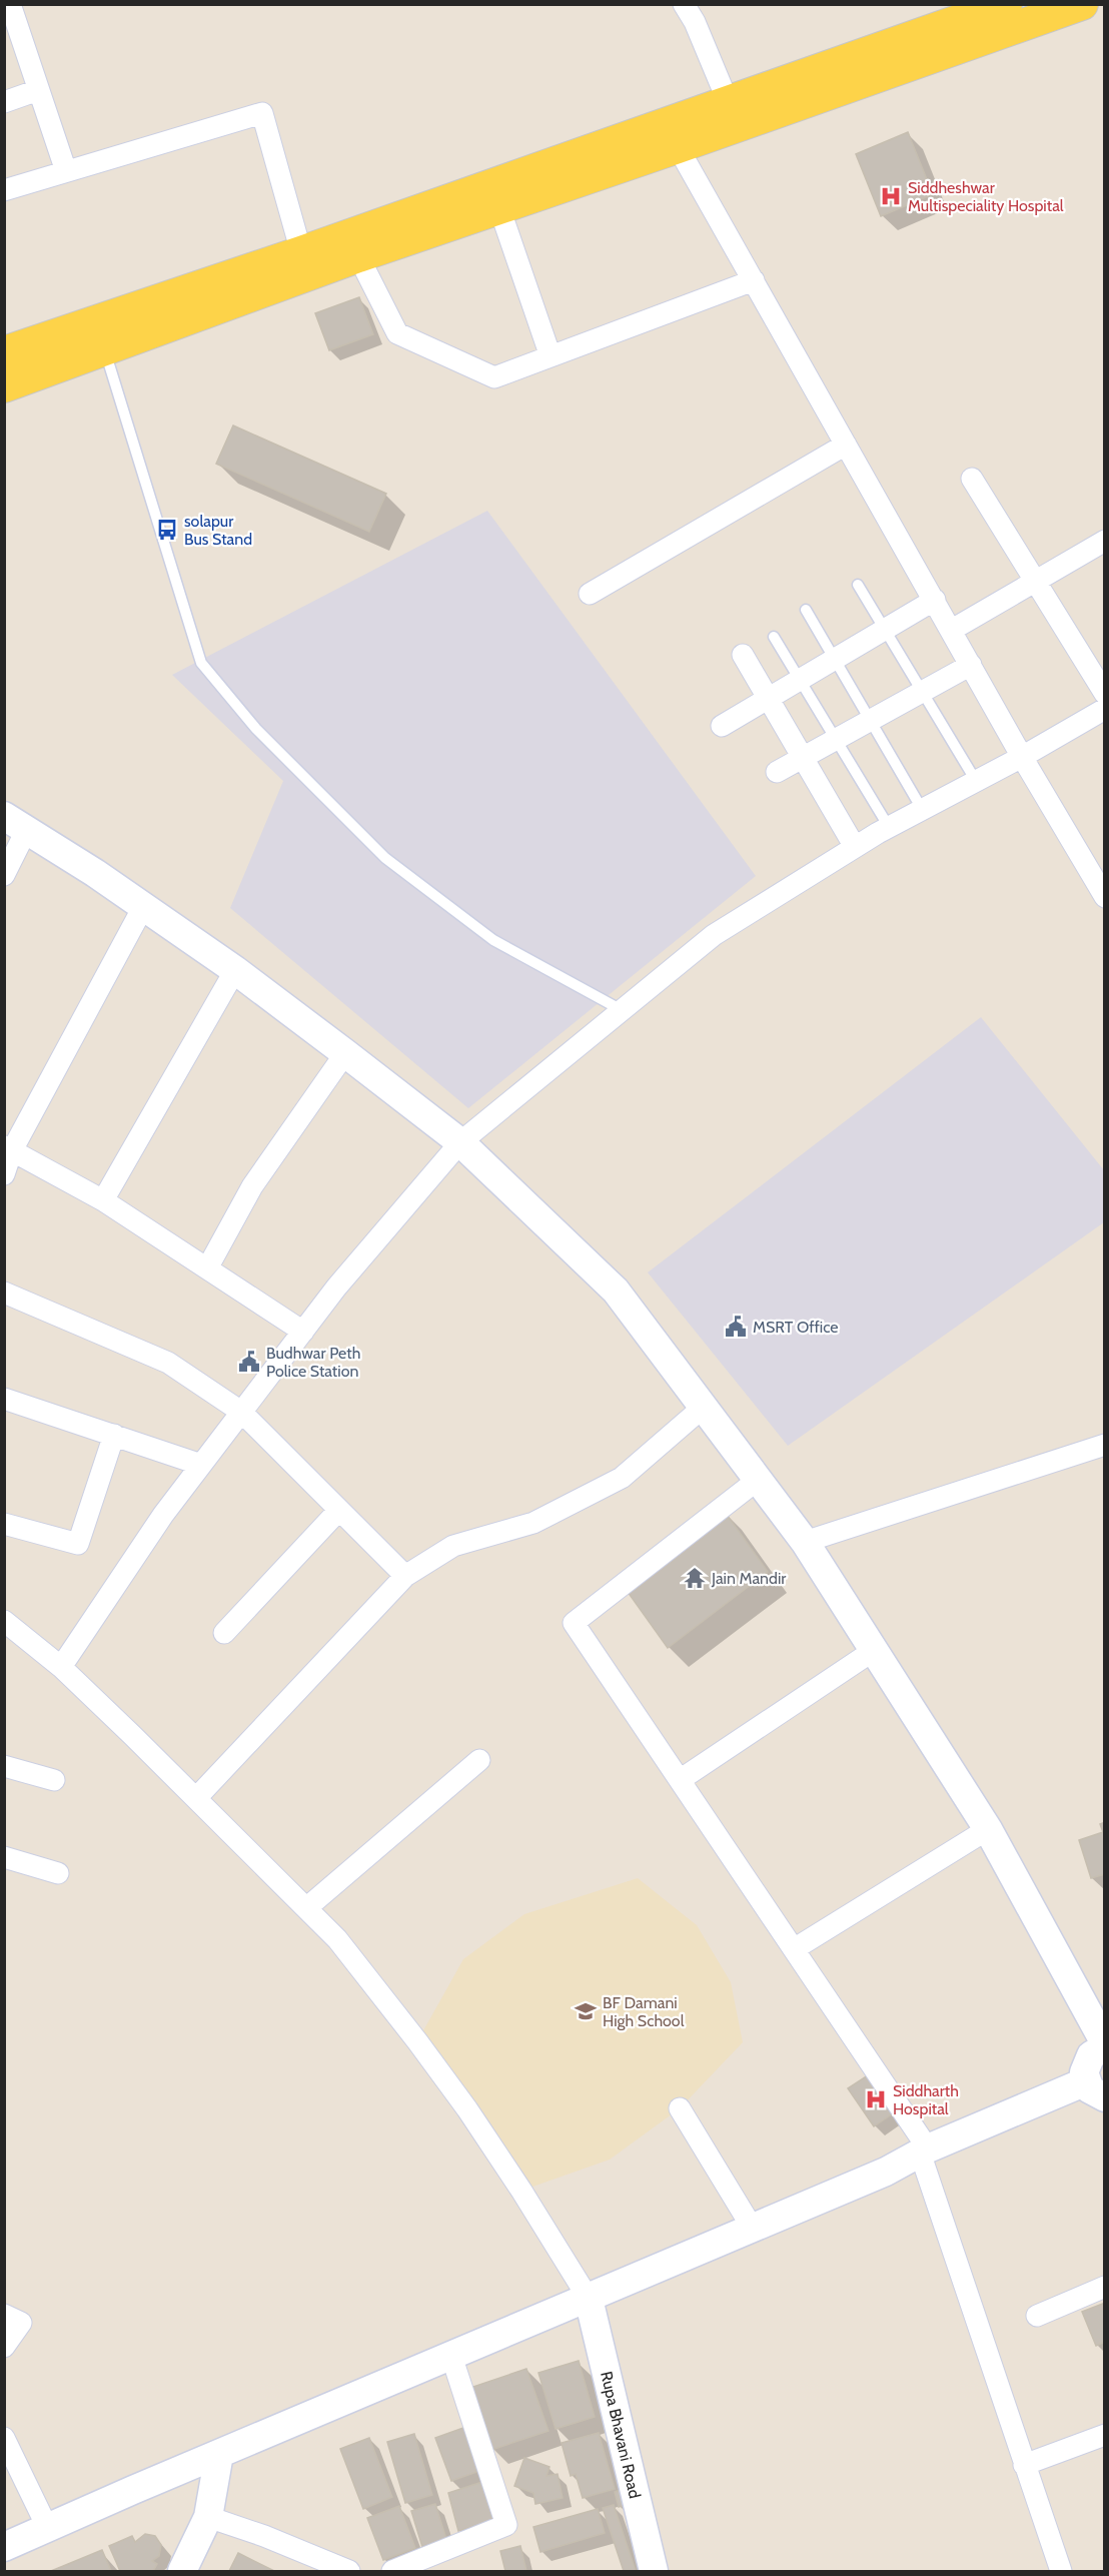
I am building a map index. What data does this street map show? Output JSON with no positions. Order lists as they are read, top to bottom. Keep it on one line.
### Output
{"streets":{"main road":["Rupa Bhavani Road"]},"places":{"hospital":["Siddheshwar Multispeciality Hospital","Siddharth Hospital"],"bus stop":["solapur Bus Stand"],"public building":["MSRT Office","Budhwar Peth Police Station"],"temple":["Jain Mandir"],"school or university":["BF Damani High School"]}}
